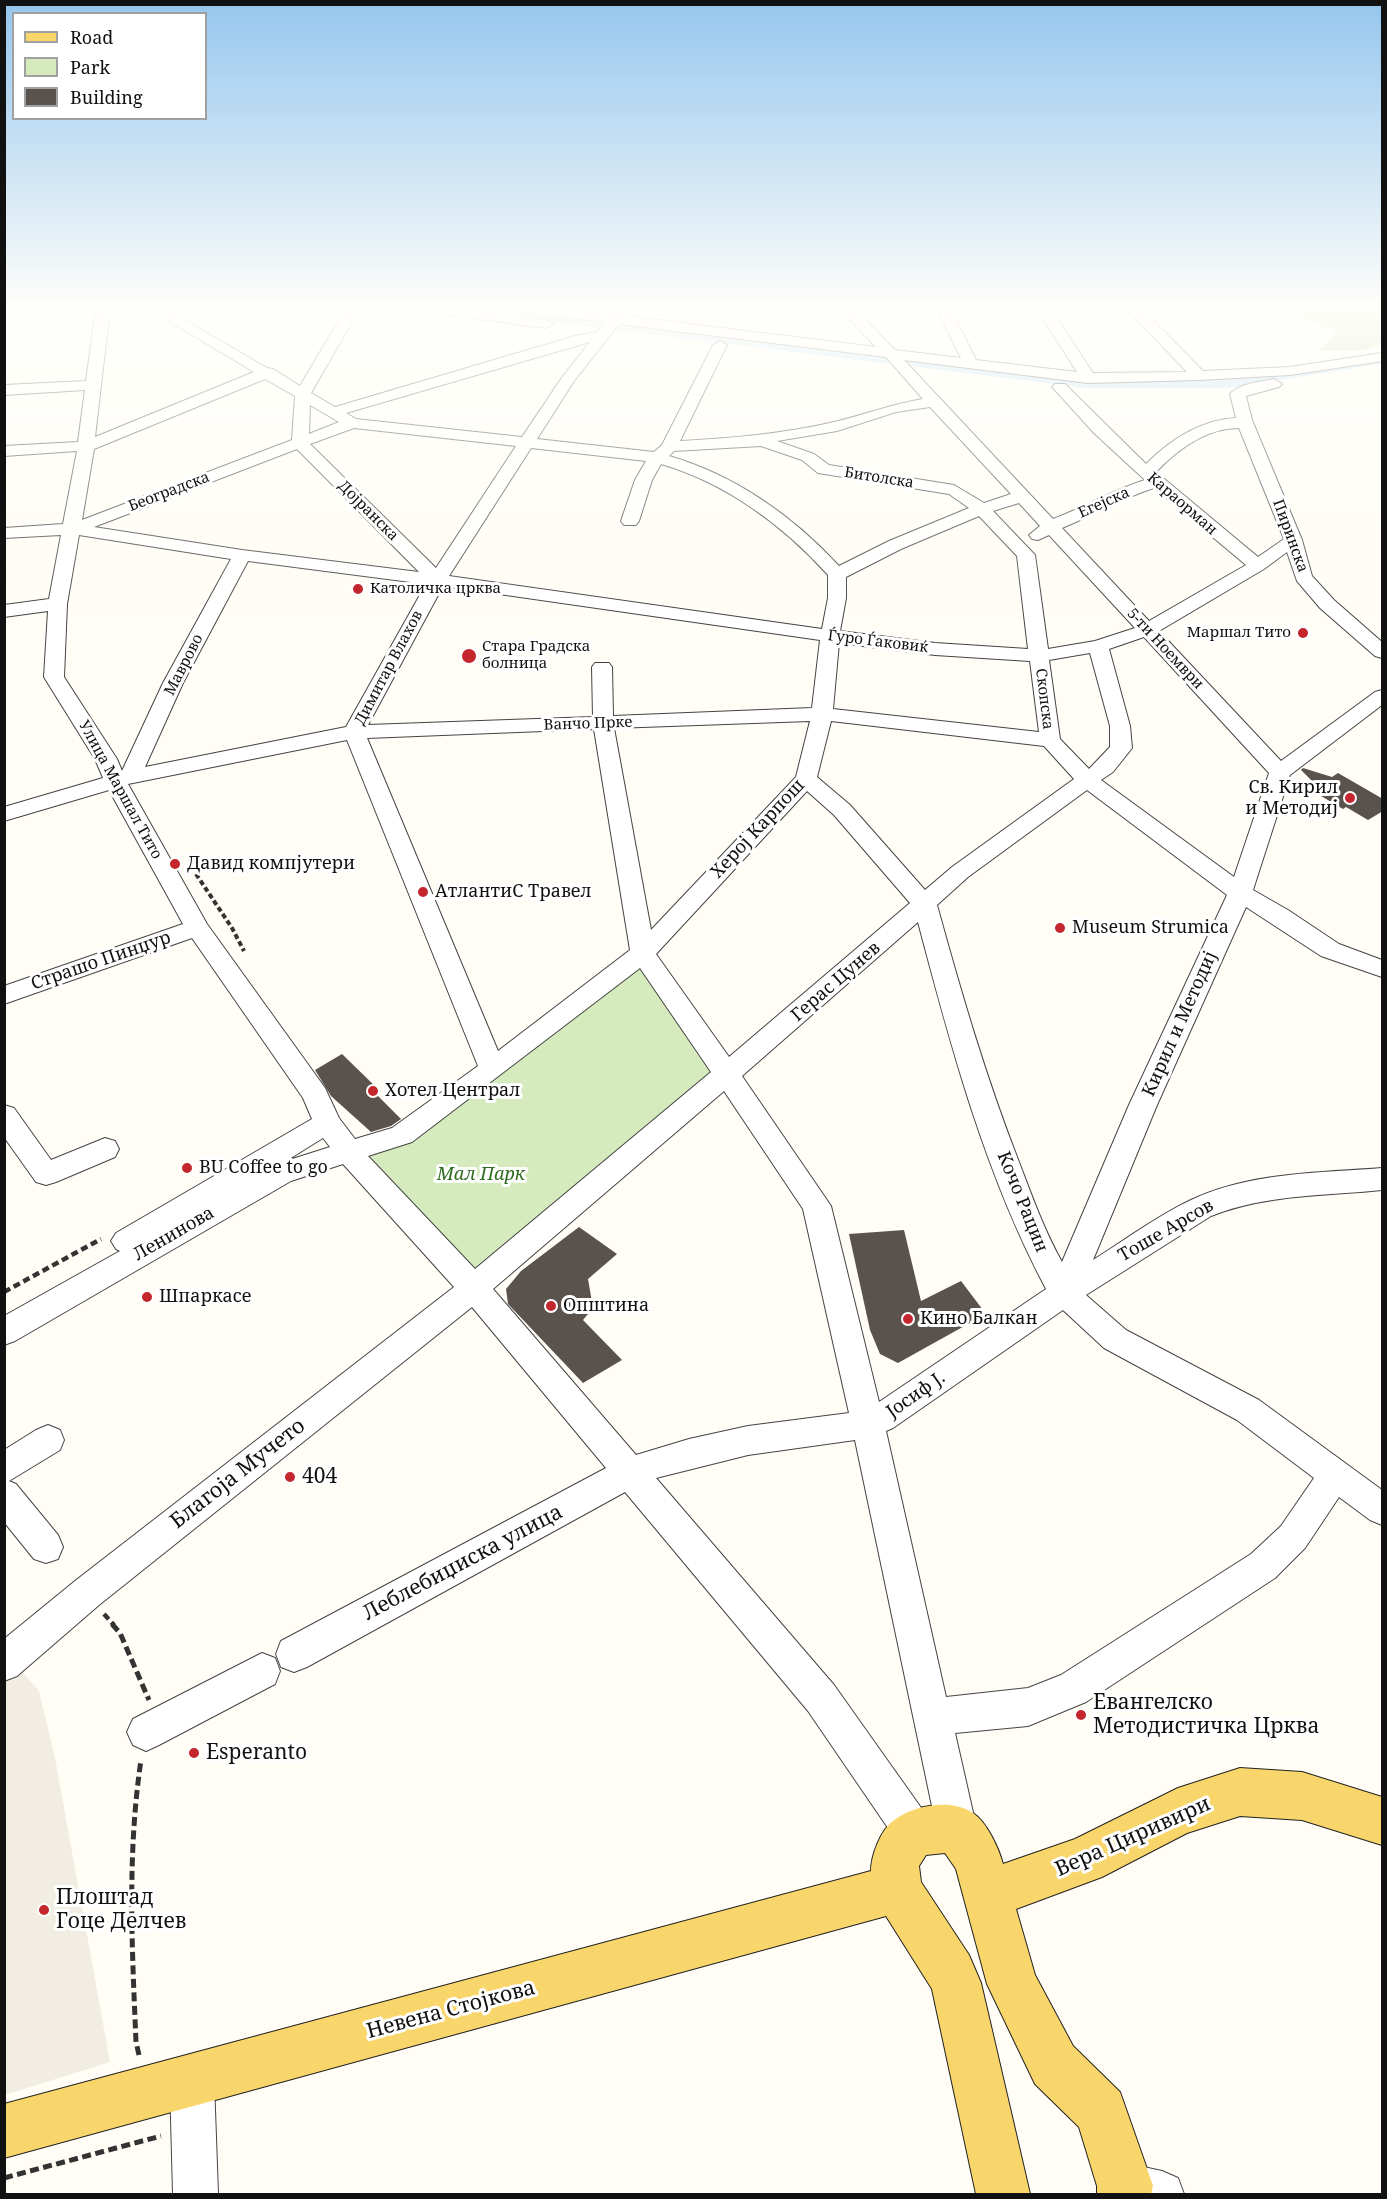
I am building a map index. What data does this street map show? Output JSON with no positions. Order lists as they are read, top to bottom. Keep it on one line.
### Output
{"streets":{"main road":["Вера Циривири","Невена Стојкова"],"street":["Битолска","Београдска","Егејска","Караорман","Дојранска","Пиринска","Ѓуро Ѓаковиќ","5-ти Ноември","Маврово","Димитар Влахов","Скопска","Ванчо Прке","Улица Маршал Тито","Херој Карпош","Страшо Пинџур","Герас Цунев","Кирил и Методиј","Кочо Рацин","Тоше Арсов","Ленинова","Јосиф Ј.","Благоја Мучето","Леблебиџиска улица"]},"crossings":[["Београдска","Дојранска"],["Београдска","Ѓуро Ѓаковиќ"],["Београдска","Улица Маршал Тито"],["Егејска","Караорман"],["Егејска","Пиринска"],["Егејска","5-ти Ноември"],["Караорман","Ѓуро Ѓаковиќ"],["Дојранска","Ѓуро Ѓаковиќ"],["Дојранска","Димитар Влахов"],["Пиринска","Ѓуро Ѓаковиќ"],["Ѓуро Ѓаковиќ","5-ти Ноември"],["Ѓуро Ѓаковиќ","Маврово"],["Ѓуро Ѓаковиќ","Димитар Влахов"],["Ѓуро Ѓаковиќ","Скопска"],["Ѓуро Ѓаковиќ","Улица Маршал Тито"],["Ѓуро Ѓаковиќ","Херој Карпош"],["Ѓуро Ѓаковиќ","Герас Цунев"],["5-ти Ноември","Кирил и Методиј"],["Маврово","Ванчо Прке"],["Маврово","Улица Маршал Тито"],["Димитар Влахов","Ванчо Прке"],["Димитар Влахов","Херој Карпош"],["Димитар Влахов","Ленинова"],["Скопска","Ванчо Прке"],["Скопска","Герас Цунев"],["Скопска","Кирил и Методиј"],["Ванчо Прке","Улица Маршал Тито"],["Ванчо Прке","Херој Карпош"],["Улица Маршал Тито","Страшо Пинџур"],["Улица Маршал Тито","Герас Цунев"],["Улица Маршал Тито","Ленинова"],["Улица Маршал Тито","Јосиф Ј."],["Улица Маршал Тито","Благоја Мучето"],["Улица Маршал Тито","Леблебиџиска улица"],["Херој Карпош","Кочо Рацин"],["Херој Карпош","Ленинова"],["Герас Цунев","Кочо Рацин"],["Герас Цунев","Благоја Мучето"],["Кирил и Методиј","Кочо Рацин"],["Кирил и Методиј","Тоше Арсов"],["Кирил и Методиј","Јосиф Ј."],["Кочо Рацин","Тоше Арсов"],["Кочо Рацин","Јосиф Ј."],["Тоше Арсов","Јосиф Ј."],["Јосиф Ј.","Леблебиџиска улица"]],"parks":["Мал Парк"],"places":["Католичка црква","Маршал Тито","Стара Градска болница","Св. Кирил и Методиј","Давид компјутери","АтлантиС Травел","Museum Strumica","Хотел Централ","BU Coffee to go","Шпаркасе","Општина","Кино Балкан","404","Евангелско Методистичка Црква","Esperanto","Плоштад Гоце Делчев"],"legend":["Road","Park","Building"]}
